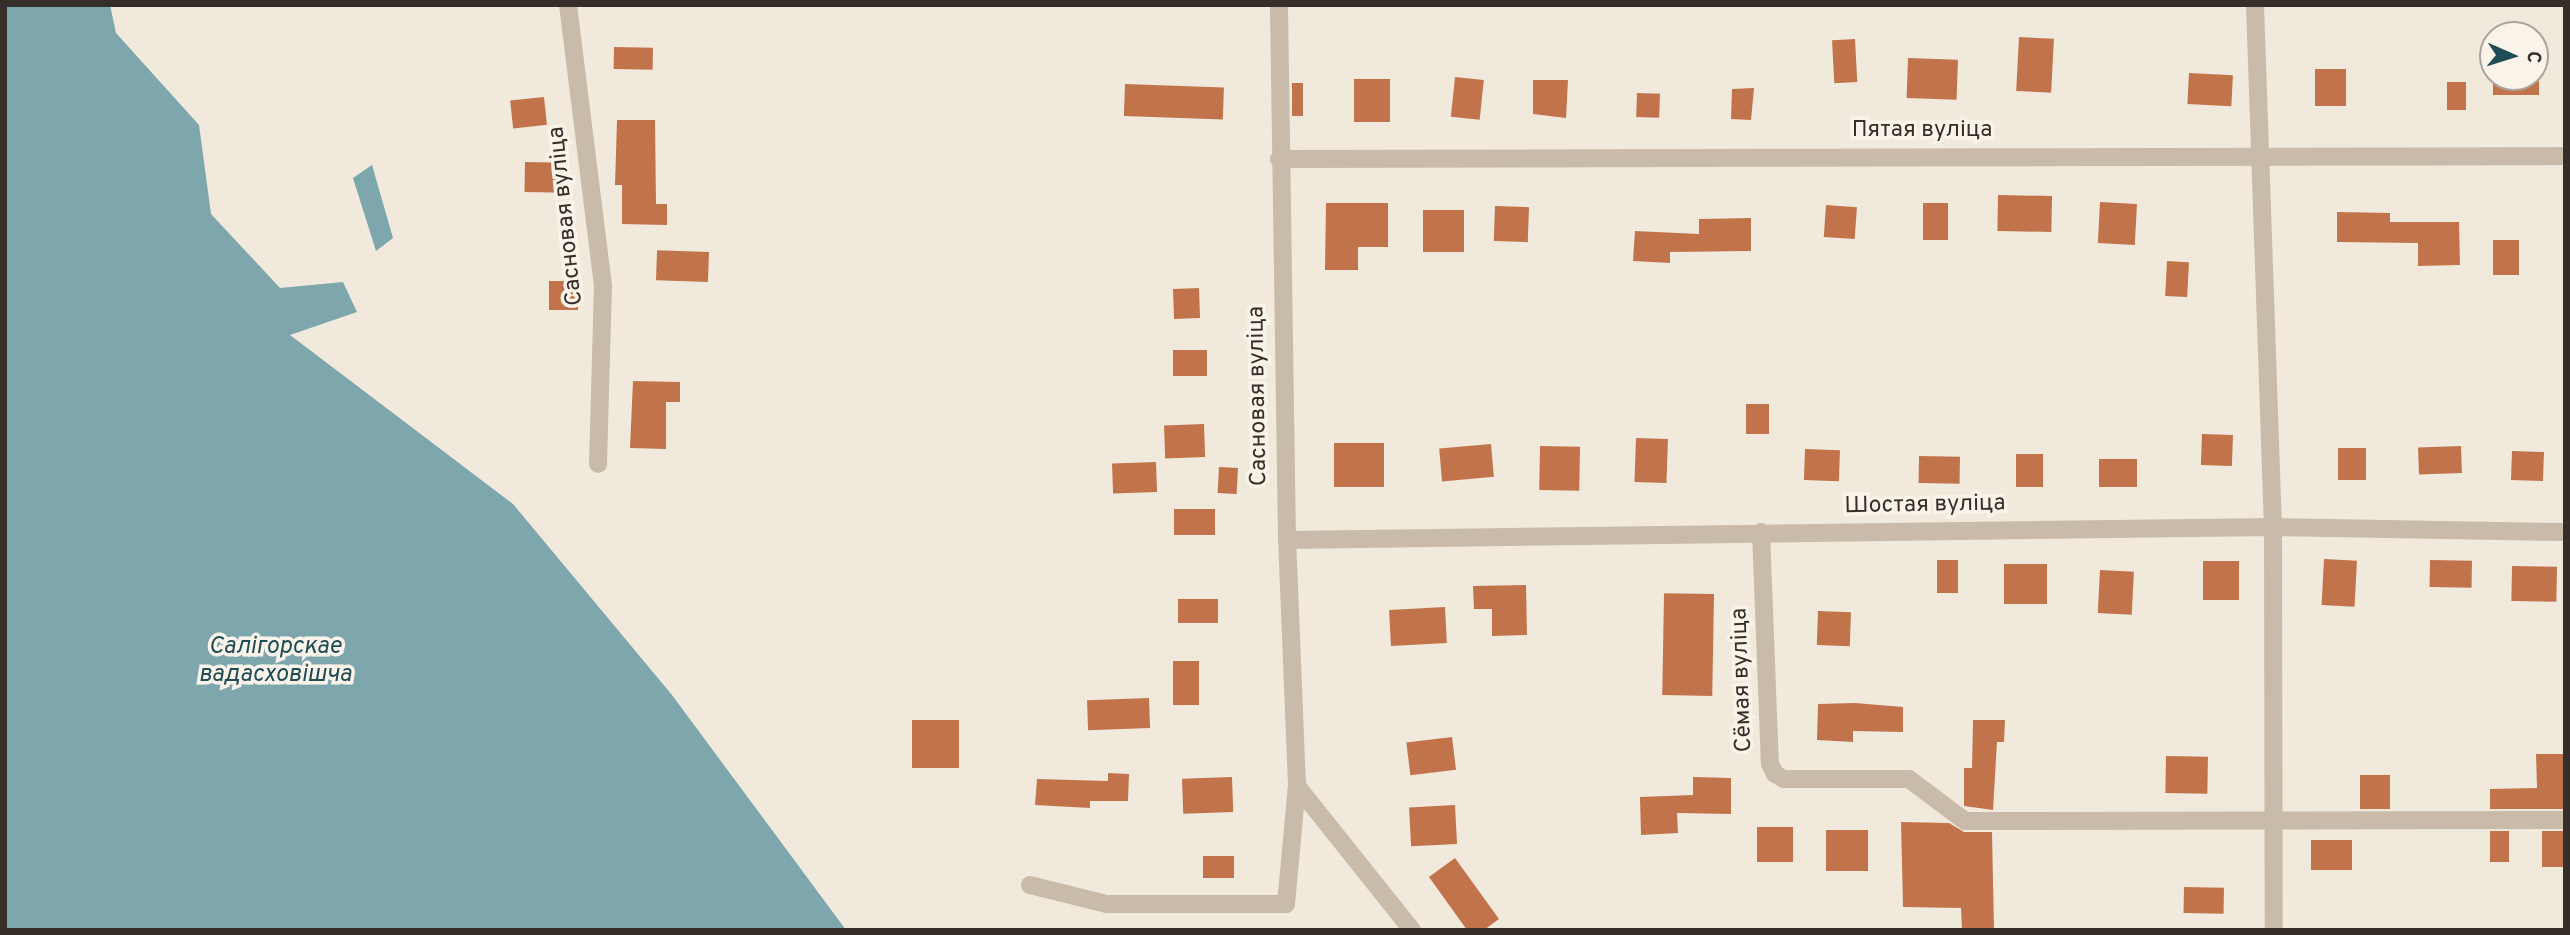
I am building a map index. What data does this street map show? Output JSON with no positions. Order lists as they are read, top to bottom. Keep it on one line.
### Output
{"streets":{"street":["Пятая вуліца","Сасновая вуліца","Шостая вуліца","Сёмая вуліца"]},"crossings":[["Пятая вуліца","Сасновая вуліца"],["Сасновая вуліца","Шостая вуліца"],["Шостая вуліца","Сёмая вуліца"]],"water":["Салігорскае вадасховішча"],"north":"right"}
